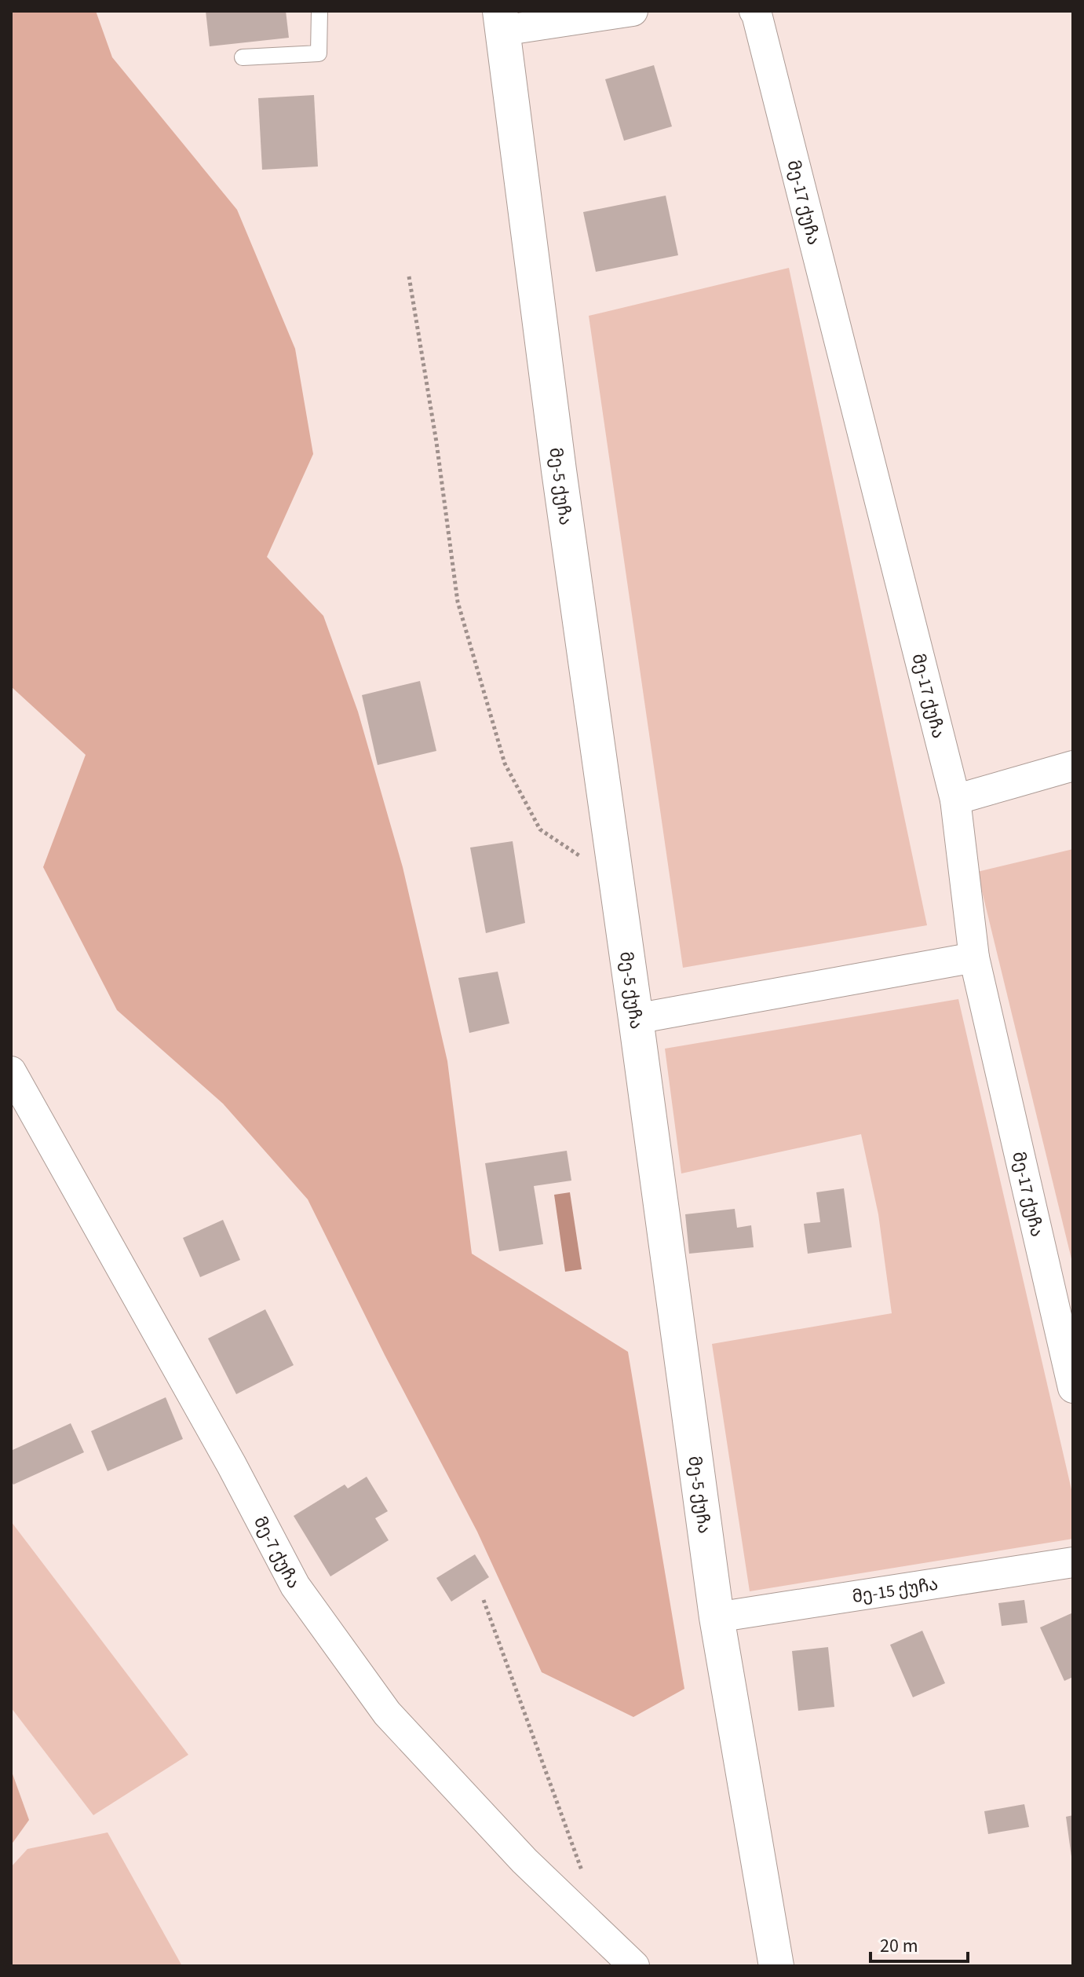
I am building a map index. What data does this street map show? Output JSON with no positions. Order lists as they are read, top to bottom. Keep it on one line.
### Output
{"streets":{"street":["მე-17 ქუჩა","მე-5 ქუჩა","მე-7 ქუჩა","მე-15 ქუჩა"]},"crossings":[["მე-5 ქუჩა","მე-15 ქუჩა"]],"scale_bar":"20 m"}
